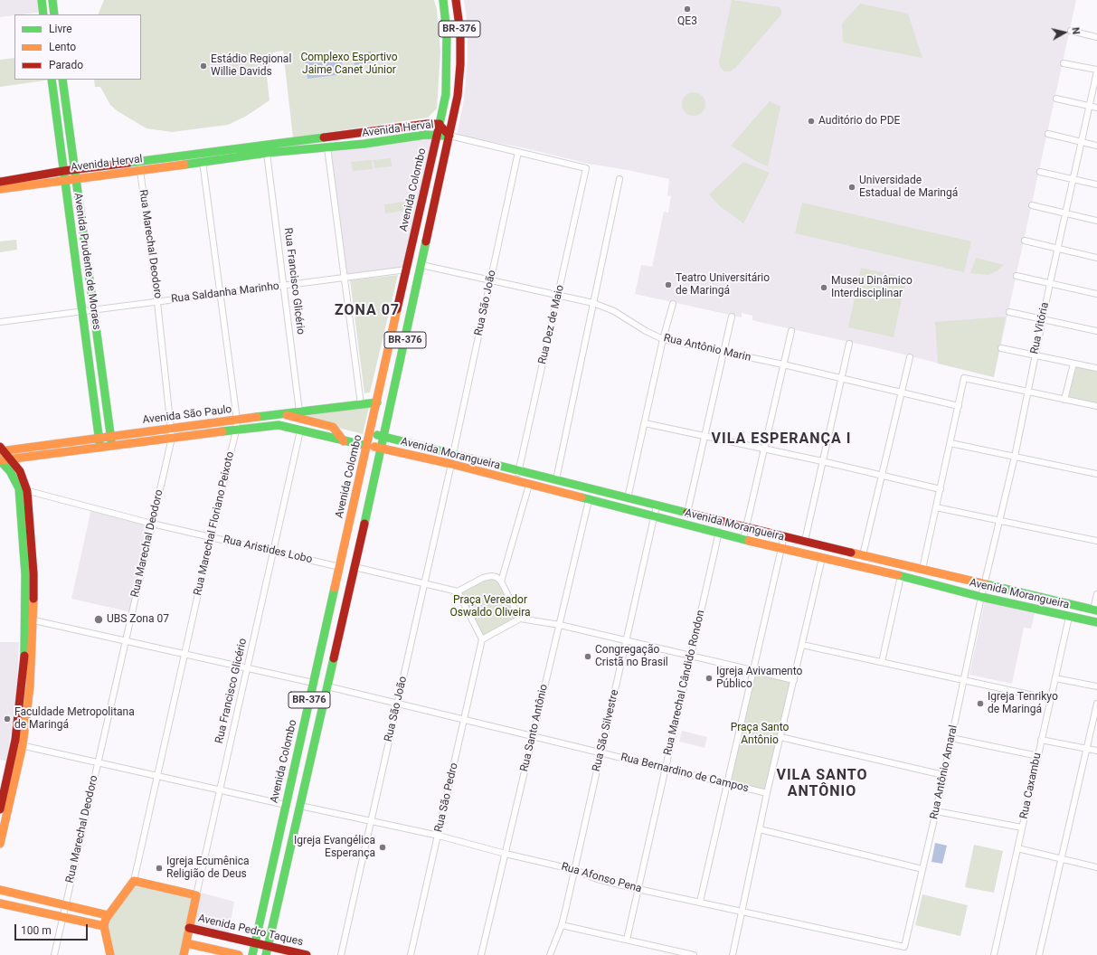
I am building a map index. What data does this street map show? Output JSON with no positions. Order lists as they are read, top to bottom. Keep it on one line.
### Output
{"streets":{"main road":["BR-376","Avenida Herval","Avenida Colombo","Avenida Prudente de Moraes","Rua Francisco Glicério","Avenida São Paulo","Avenida Morangueira","Avenida Pedro Taques"],"street":["Rua Marechal Deodoro","Rua Saldanha Marinho","Rua São João","Rua Dez de Maio","Rua Vitória","Rua Antônio Marin","Rua Marechal Floriano Peixoto","Rua Aristides Lobo","Rua Marechal Cândido Rondon","Rua Santo Antônio","Rua São Silvestre","Rua Antônio Amaral","Rua Bernardino de Campos","Rua Caxambu","Rua São Pedro","Rua Afonso Pena"]},"crossings":[["BR-376","Avenida Herval"],["BR-376","Rua Antônio Marin"],["BR-376","Avenida São Paulo"],["BR-376","Avenida Morangueira"],["BR-376","Rua Bernardino de Campos"],["BR-376","Rua Afonso Pena"],["BR-376","Avenida Pedro Taques"],["Avenida Herval","Avenida Colombo"],["Avenida Herval","Rua Marechal Deodoro"],["Avenida Herval","Avenida Prudente de Moraes"],["Avenida Herval","Rua Francisco Glicério"],["Avenida Herval","Rua Marechal Floriano Peixoto"],["Avenida Colombo","Rua Saldanha Marinho"],["Avenida Colombo","Avenida São Paulo"],["Avenida Colombo","Avenida Morangueira"],["Avenida Colombo","Rua Aristides Lobo"],["Avenida Colombo","Avenida Pedro Taques"],["Rua Marechal Deodoro","Rua Saldanha Marinho"],["Rua Marechal Deodoro","Avenida São Paulo"],["Rua Marechal Deodoro","Rua Aristides Lobo"],["Avenida Prudente de Moraes","Rua Saldanha Marinho"],["Avenida Prudente de Moraes","Avenida São Paulo"],["Rua Francisco Glicério","Rua Saldanha Marinho"],["Rua Francisco Glicério","Avenida São Paulo"],["Rua Francisco Glicério","Rua Aristides Lobo"],["Rua Francisco Glicério","Avenida Pedro Taques"],["Rua Saldanha Marinho","Rua Marechal Floriano Peixoto"],["Rua São João","Rua Dez de Maio"],["Rua São João","Rua Antônio Marin"],["Rua São João","Avenida Morangueira"],["Rua São João","Rua Bernardino de Campos"],["Rua São João","Rua Afonso Pena"],["Rua Dez de Maio","Rua Antônio Marin"],["Rua Dez de Maio","Avenida Morangueira"],["Rua Vitória","Avenida Morangueira"],["Rua Vitória","Rua Antônio Amaral"],["Avenida São Paulo","Avenida Morangueira"],["Avenida São Paulo","Rua Marechal Floriano Peixoto"],["Avenida Morangueira","Rua Marechal Cândido Rondon"],["Avenida Morangueira","Rua Santo Antônio"],["Avenida Morangueira","Rua São Silvestre"],["Avenida Morangueira","Rua Antônio Amaral"],["Avenida Morangueira","Rua Caxambu"],["Rua Marechal Floriano Peixoto","Rua Aristides Lobo"],["Rua Marechal Cândido Rondon","Rua Bernardino de Campos"],["Rua Marechal Cândido Rondon","Rua Afonso Pena"],["Rua Santo Antônio","Rua Bernardino de Campos"],["Rua Santo Antônio","Rua Afonso Pena"],["Rua São Silvestre","Rua Bernardino de Campos"],["Rua São Silvestre","Rua Afonso Pena"],["Rua Antônio Amaral","Rua Afonso Pena"],["Rua Bernardino de Campos","Rua São Pedro"],["Rua São Pedro","Rua Afonso Pena"]],"districts":["ZONA 07","VILA ESPERANÇA I","VILA SANTO ANTÔNIO"],"parks":["Complexo Esportivo Jaime Canet Júnior","Praça Vereador Oswaldo Oliveira","Praça Santo Antônio"],"places":["QE3","Estádio Regional Willie Davids","Auditório do PDE","Universidade Estadual de Maringá","Teatro Universitário de Maringá","Museu Dinâmico Interdisciplinar","UBS Zona 07","Congregação Cristã no Brasil","Igreja Avivamento Público","Igreja Tenrikyo de Maringá","Faculdade Metropolitana de Maringá","Igreja Evangélica Esperança","Igreja Ecumênica Religião de Deus"],"legend":["Livre","Lento","Parado"],"scale_bar":"100 m","north":"right"}
